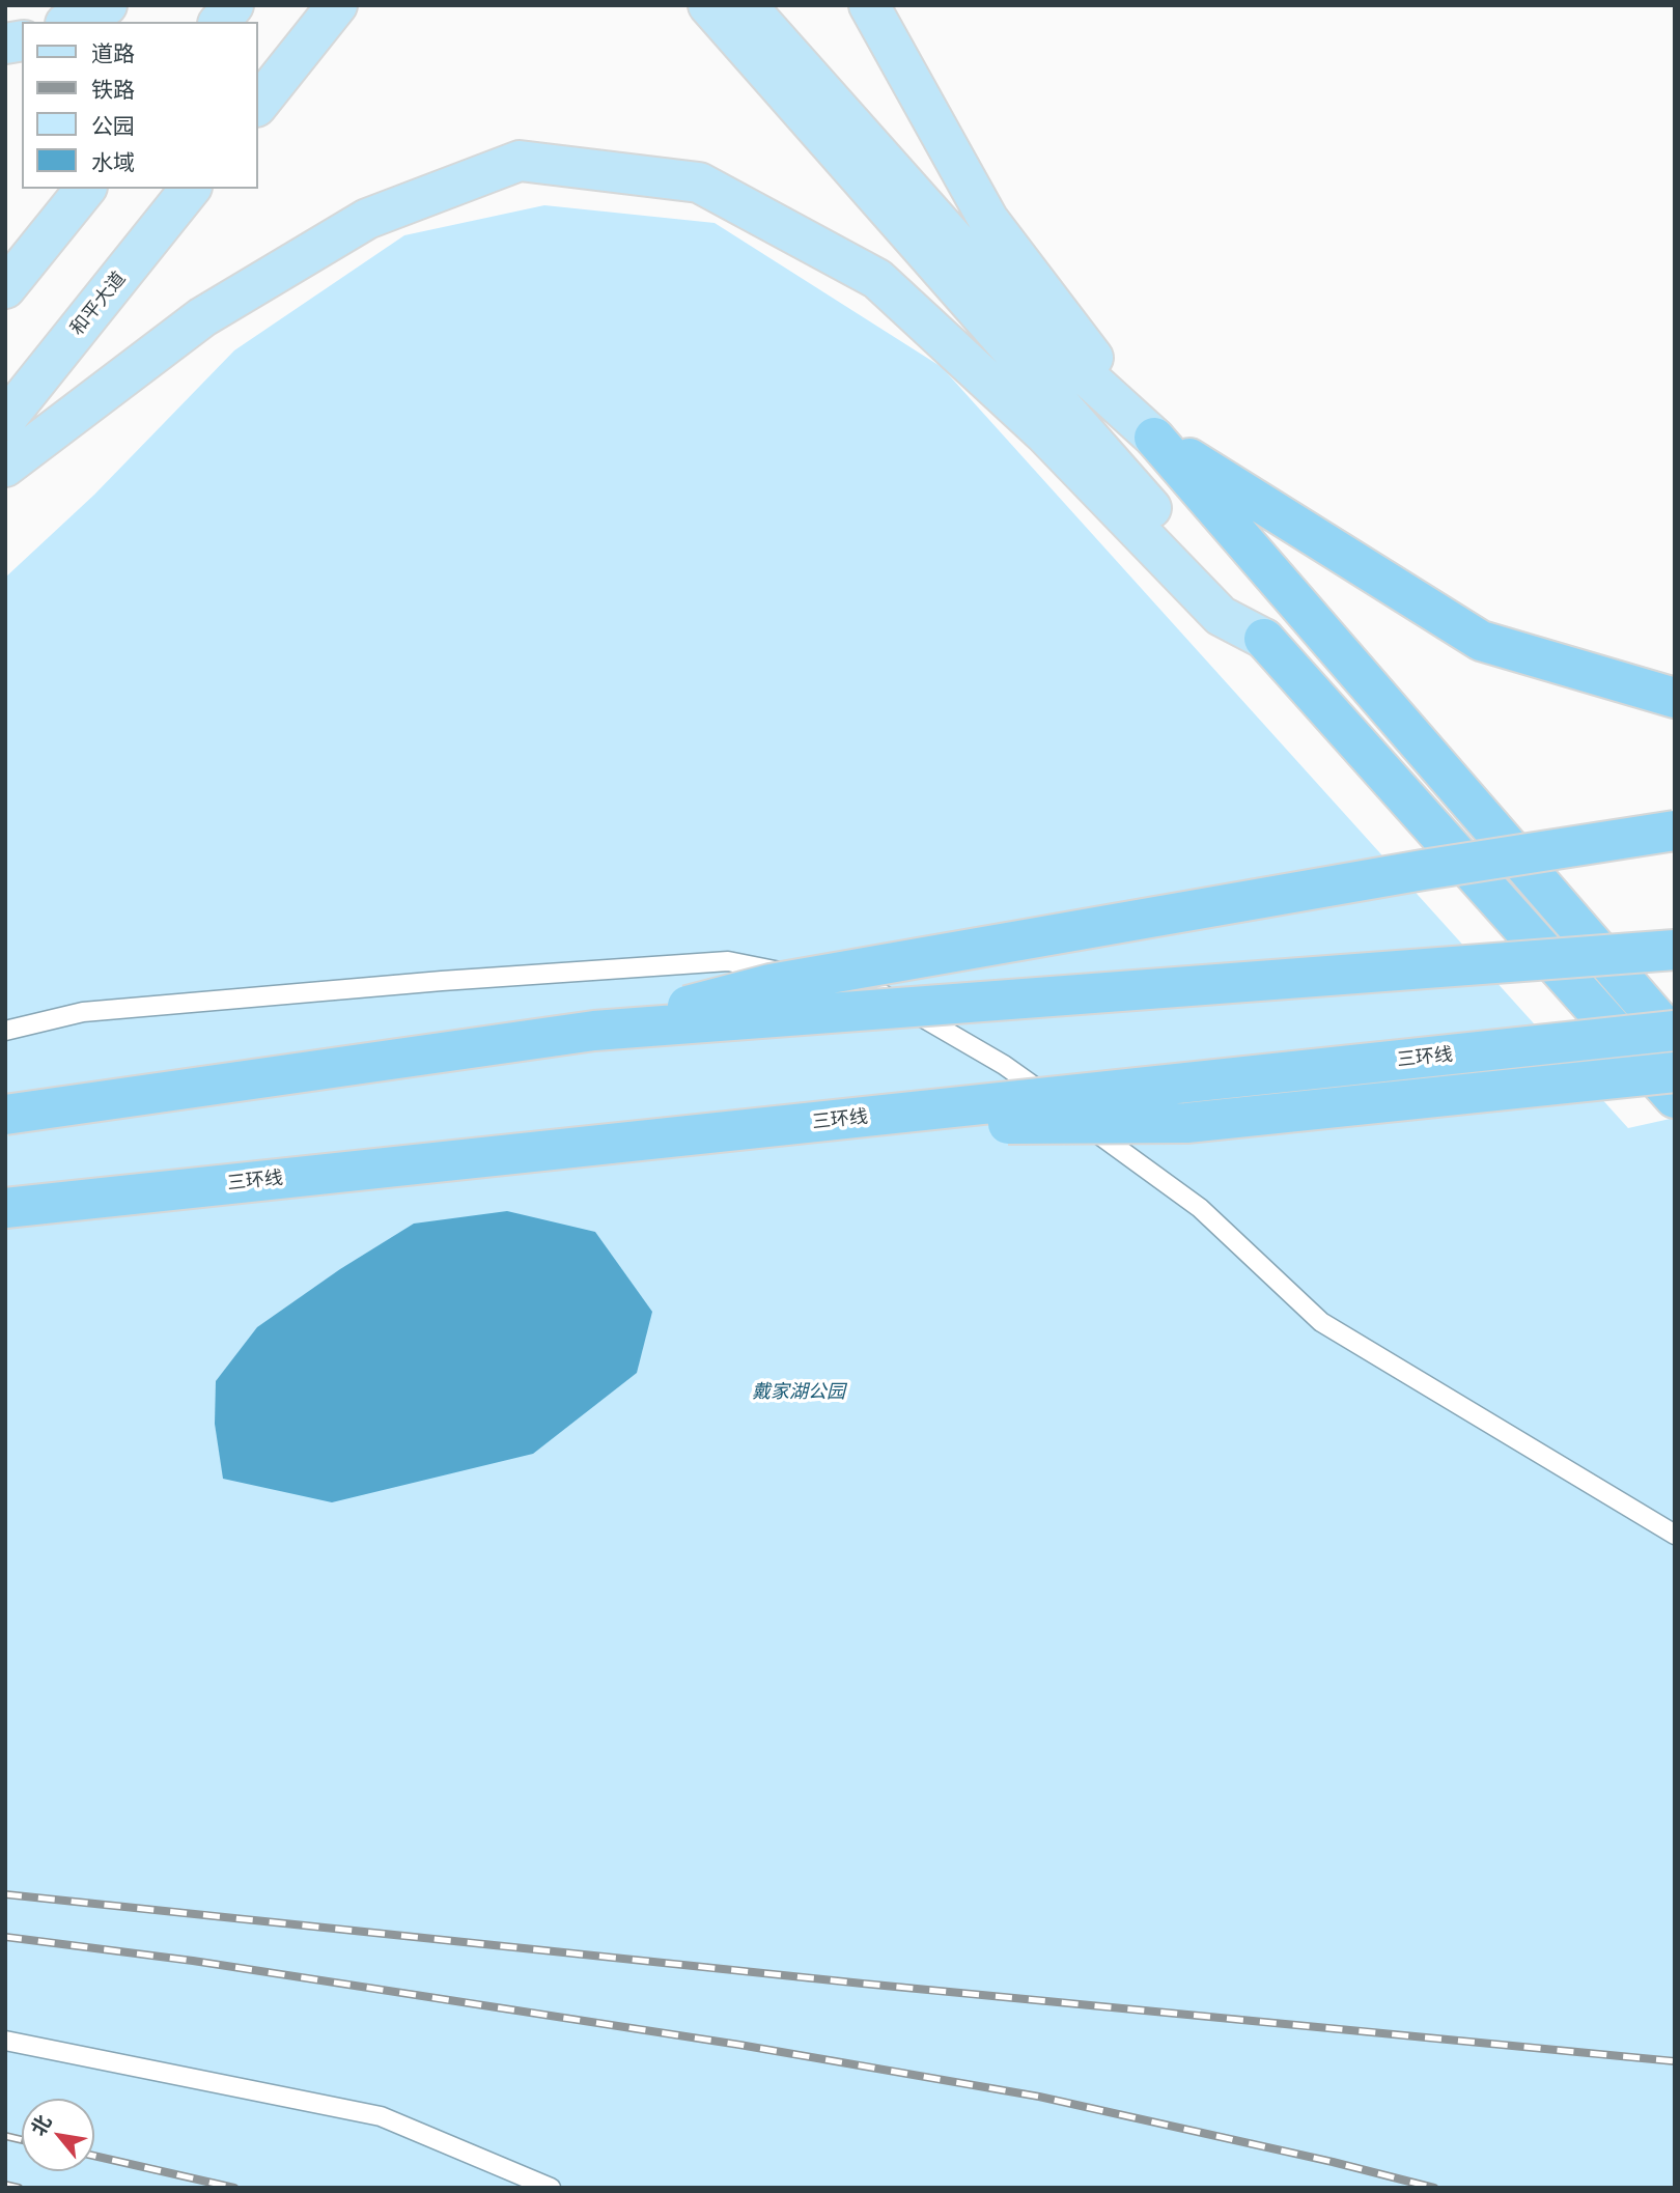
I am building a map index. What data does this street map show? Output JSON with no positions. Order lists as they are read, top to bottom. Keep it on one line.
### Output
{"streets":{"highway":["三环线"],"main road":["和平大道"]},"parks":["戴家湖公园"],"legend":["道路","铁路","公园","水域"],"north":"top left"}
